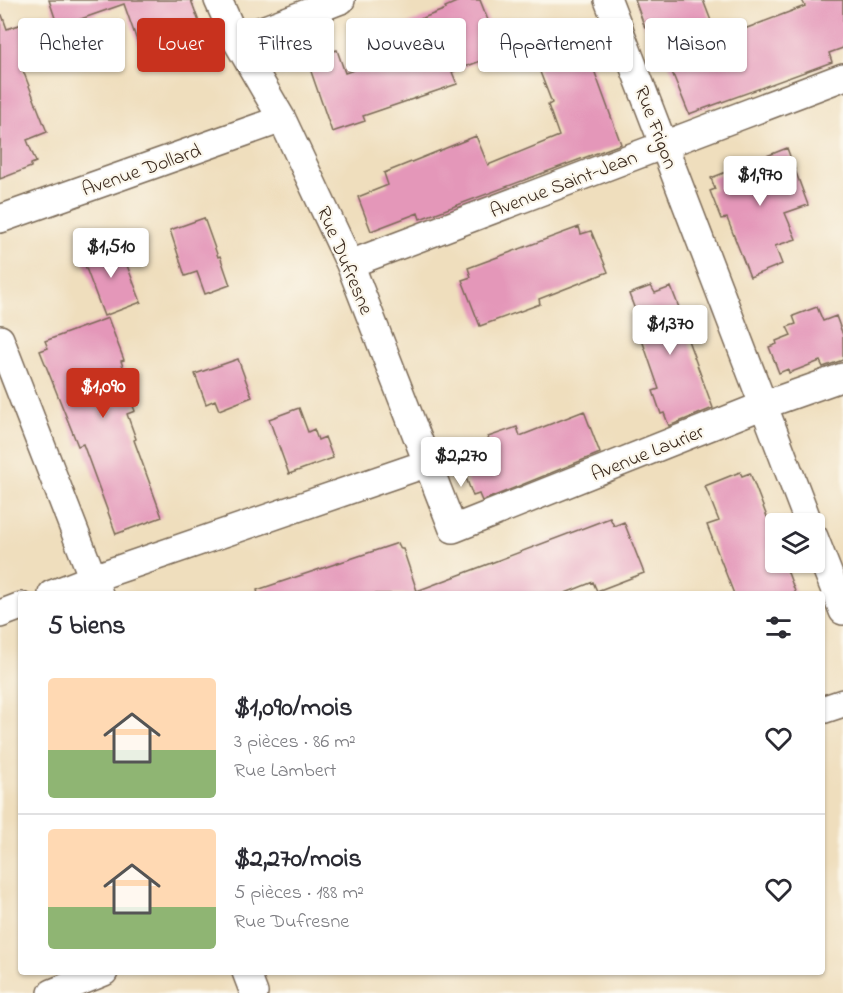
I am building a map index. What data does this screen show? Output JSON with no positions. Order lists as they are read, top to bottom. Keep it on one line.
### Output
{"streets":{"street":["Rue Frigon","Avenue Dollard","Avenue Saint-Jean","Rue Dufresne","Avenue Laurier"]},"crossings":[["Rue Frigon","Avenue Saint-Jean"],["Rue Frigon","Avenue Laurier"],["Avenue Dollard","Rue Dufresne"],["Avenue Saint-Jean","Rue Dufresne"],["Rue Dufresne","Avenue Laurier"]],"page":{"chip":["Acheter","Louer","Filtres","Nouveau","Appartement","Maison"],"price":["$1,970","$1,510","$1,370","$1,090","$2,270"],"heading":"5 biens","list":[{"name":"$1,090/mois","note":"3 pièces · 86 m² · Rue Lambert"},{"name":"$2,270/mois","note":"5 pièces · 188 m² · Rue Dufresne"}]}}
